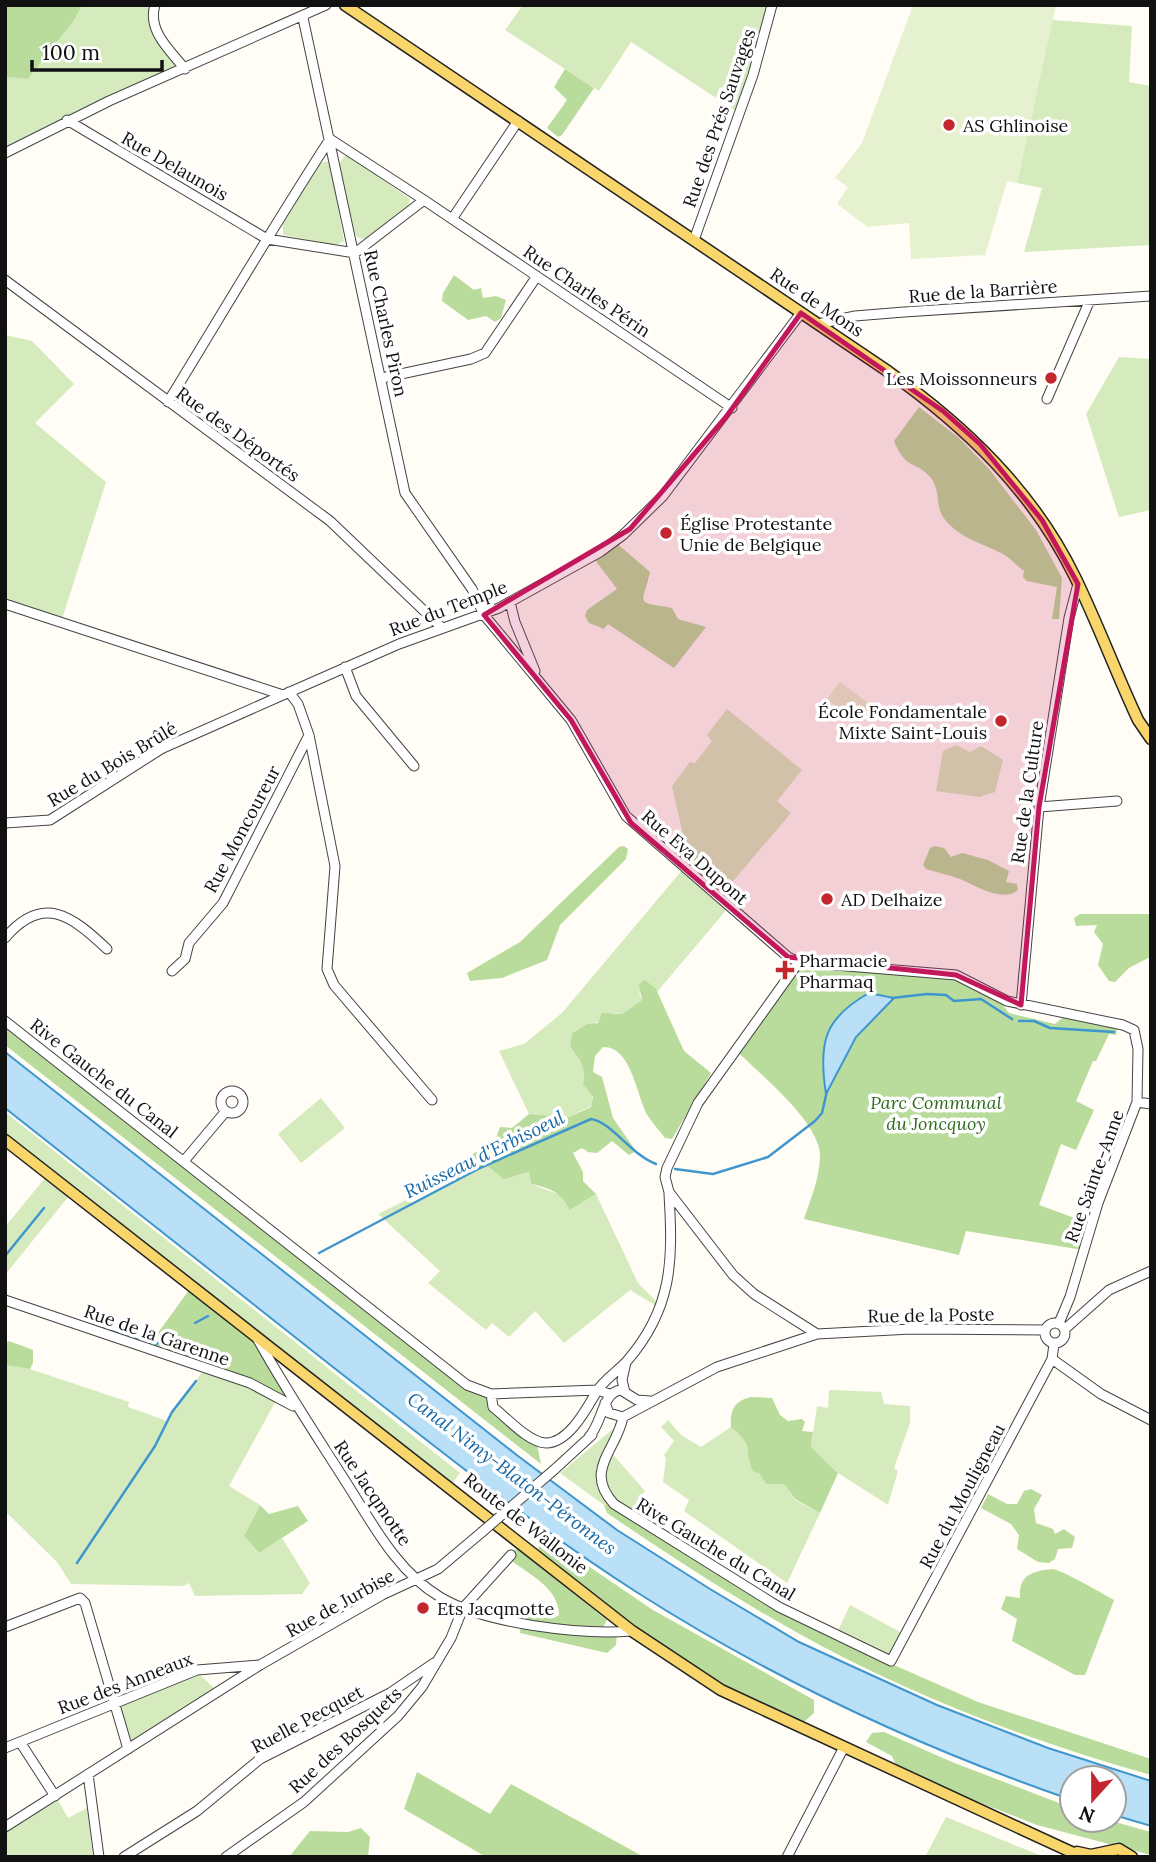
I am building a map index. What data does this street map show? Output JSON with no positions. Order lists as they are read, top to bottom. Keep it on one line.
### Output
{"streets":{"main road":["Rue de Mons","Route de Wallonie"],"street":["Rue des Prés Sauvages","Rue Delaunois","Rue Charles Périn","Rue de la Barrière","Rue Charles Piron","Rue des Déportés","Rue du Temple","Rue du Bois Brûlé","Rue de la Culture","Rue Moncoureur","Rue Eva Dupont","Rive Gauche du Canal","Rue Sainte-Anne","Rue de la Poste","Rue de la Garenne","Rue Jacqmotte","Rue du Mouligneau","Rue de Jurbise","Rue des Anneaux","Ruelle Pecquet","Rue des Bosquets"]},"crossings":[["Rue des Prés Sauvages","Rue de Mons"],["Rue Charles Périn","Rue Charles Piron"],["Rue Charles Périn","Rue du Temple"],["Rue de la Barrière","Rue de Mons"],["Rue de Mons","Rue du Temple"],["Rue de Mons","Rue de la Culture"],["Rue Charles Piron","Rue du Temple"],["Rue Charles Piron","Rue Eva Dupont"],["Rue des Déportés","Rue du Temple"],["Rue du Temple","Rue du Bois Brûlé"],["Rue de la Culture","Rue Sainte-Anne"],["Rive Gauche du Canal","Rue du Mouligneau"],["Rive Gauche du Canal","Rue de Jurbise"],["Rue Sainte-Anne","Rue de la Poste"],["Rue Sainte-Anne","Rue du Mouligneau"],["Rue de la Poste","Rue du Mouligneau"],["Rue de la Garenne","Rue Jacqmotte"],["Rue Jacqmotte","Route de Wallonie"],["Rue Jacqmotte","Rue de Jurbise"],["Rue Jacqmotte","Rue des Bosquets"],["Rue de Jurbise","Rue des Anneaux"],["Ruelle Pecquet","Rue des Bosquets"]],"water":["Ruisseau d'Erbisoeul","Canal Nimy-Blaton-Péronnes"],"parks":["Parc Communal du Joncquoy"],"places":{"other":["AS Ghlinoise","Les Moissonneurs","Église Protestante Unie de Belgique","École Fondamentale Mixte Saint-Louis","AD Delhaize","Ets Jacqmotte"],"health":["Pharmacie Pharmaq"]},"scale_bar":"100 m","north":"bottom"}
